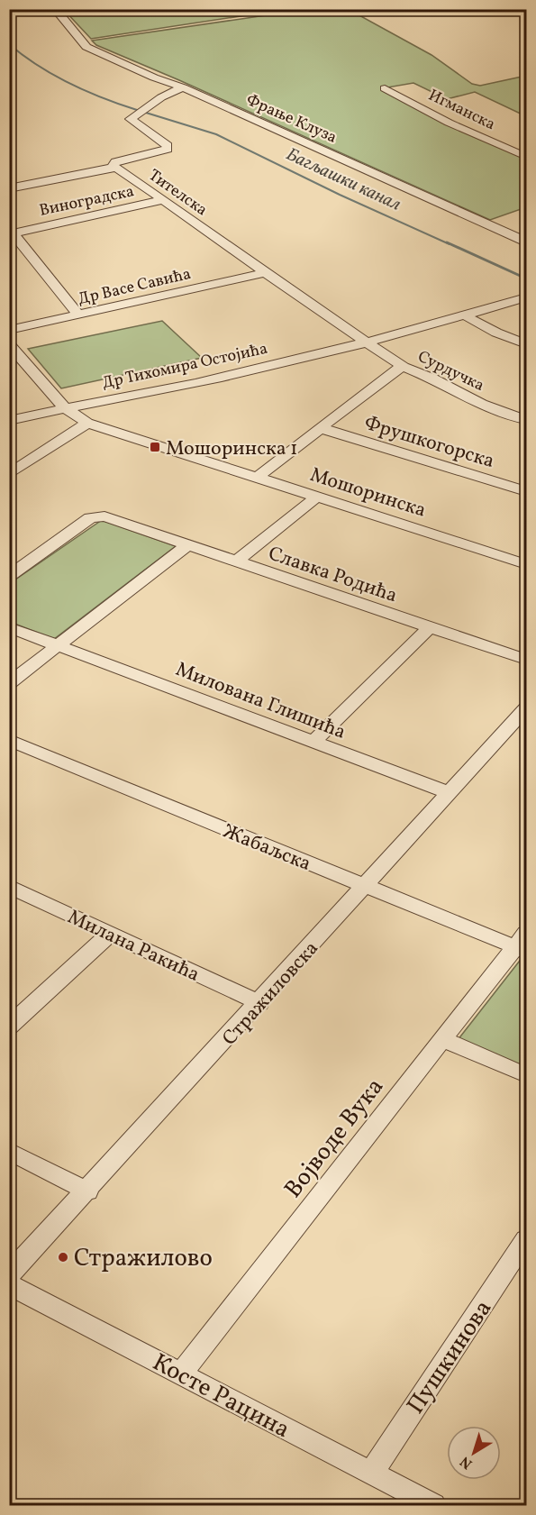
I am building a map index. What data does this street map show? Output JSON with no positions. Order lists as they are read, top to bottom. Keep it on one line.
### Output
{"streets":{"street":["Игманска","Фрање Клуза","Тителска","Виноградска","Др Васе Савића","Др Тихомира Остојића","Сурдучка","Фрушкогорска","Мошоринска","Славка Родића","Милована Глишића","Жабаљска","Милана Ракића","Стражиловска","Војводе Вука","Пушкинова","Косте Рацина"]},"crossings":[["Фрање Клуза","Тителска"],["Тителска","Виноградска"],["Тителска","Др Васе Савића"],["Тителска","Др Тихомира Остојића"],["Тителска","Сурдучка"],["Виноградска","Др Васе Савића"],["Др Тихомира Остојића","Сурдучка"],["Др Тихомира Остојића","Мошоринска"],["Милована Глишића","Стражиловска"],["Жабаљска","Стражиловска"],["Жабаљска","Војводе Вука"],["Милана Ракића","Стражиловска"],["Војводе Вука","Косте Рацина"],["Пушкинова","Косте Рацина"]],"water":["Багљашки канал"],"places":{"transit":["Мошоринска 1"],"other":["Стражилово"]},"north":"bottom left"}
